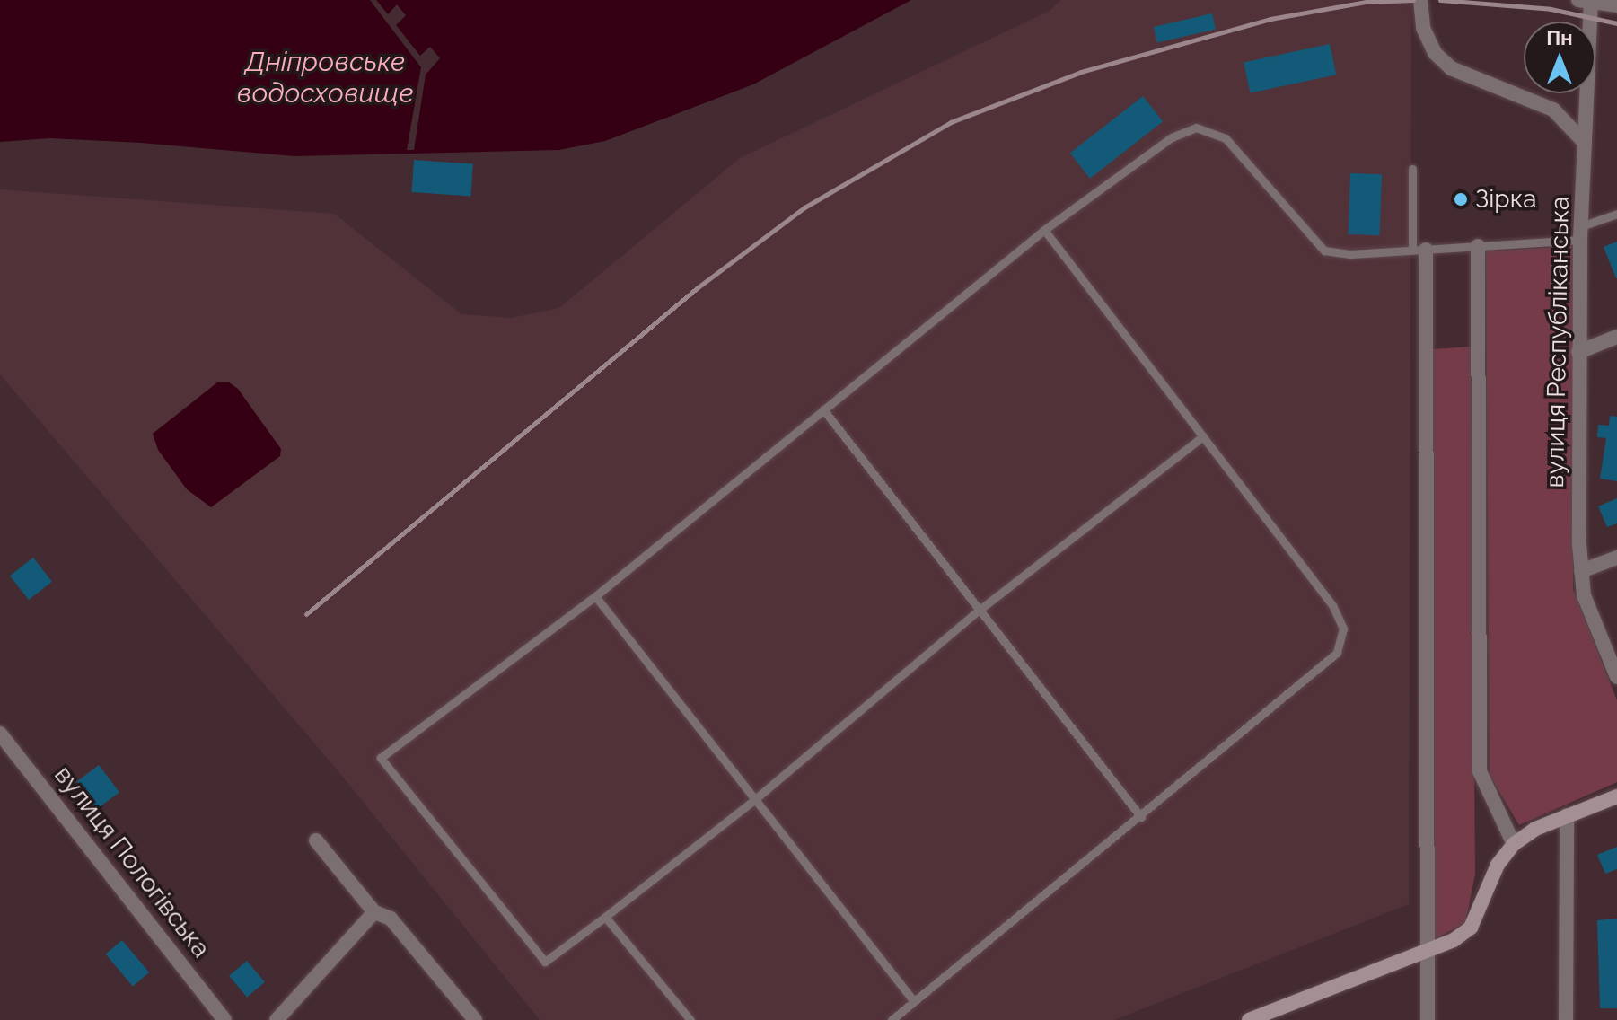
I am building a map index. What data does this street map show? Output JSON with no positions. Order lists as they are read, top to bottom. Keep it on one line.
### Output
{"streets":{"street":["вулиця Республіканська","вулиця Пологівська"]},"water":["Дніпровське водосховище"],"places":["Зірка"],"north":"top"}
